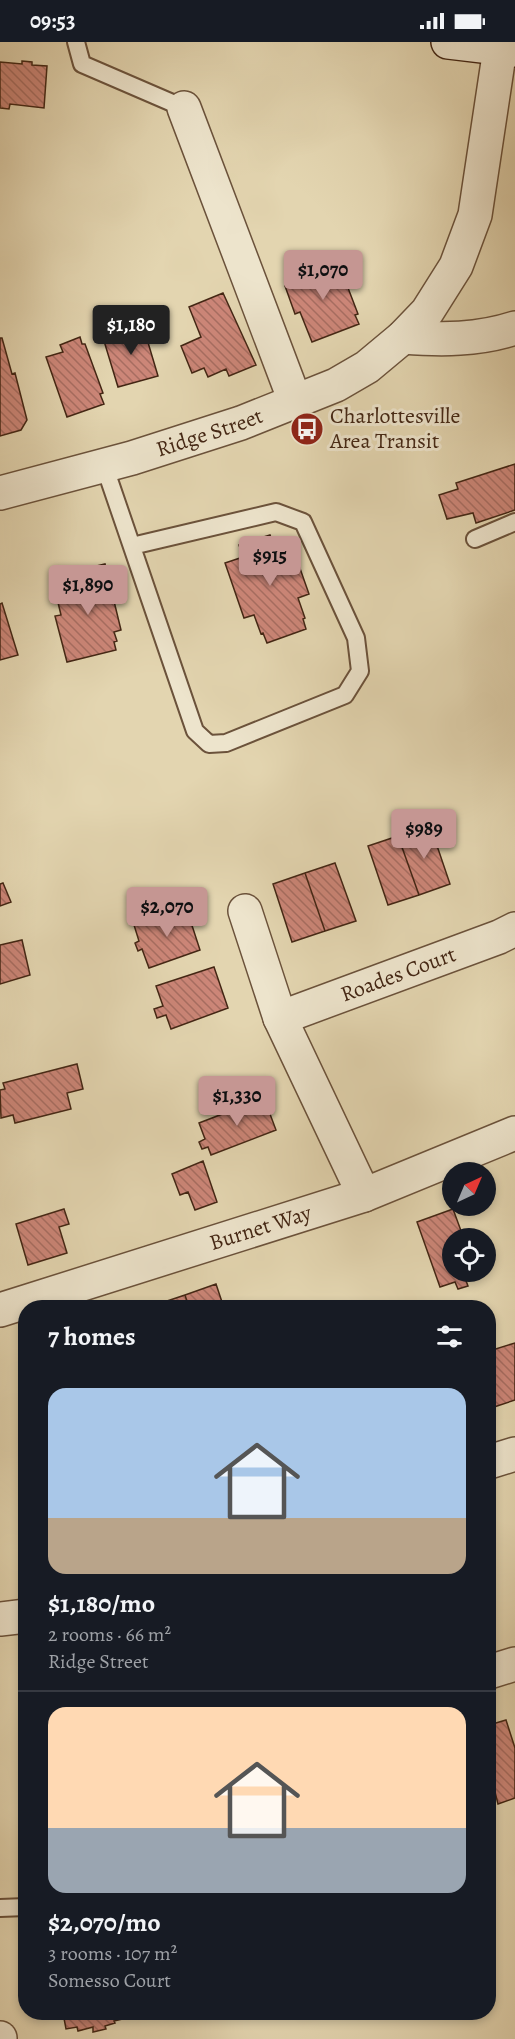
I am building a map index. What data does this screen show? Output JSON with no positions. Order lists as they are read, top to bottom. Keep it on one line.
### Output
{"streets":{"street":["Ridge Street","Roades Court","Burnet Way"]},"places":{"bus stop":["Charlottesville Area Transit"]},"north":"top right","page":{"status":"09:53","price":["$1,070","$1,180","$915","$1,890","$989","$2,070","$1,330"],"heading":"7 homes","list":[{"name":"$1,180/mo","note":"2 rooms · 66 m² · Ridge Street"},{"name":"$2,070/mo","note":"3 rooms · 107 m² · Somesso Court"}]}}
